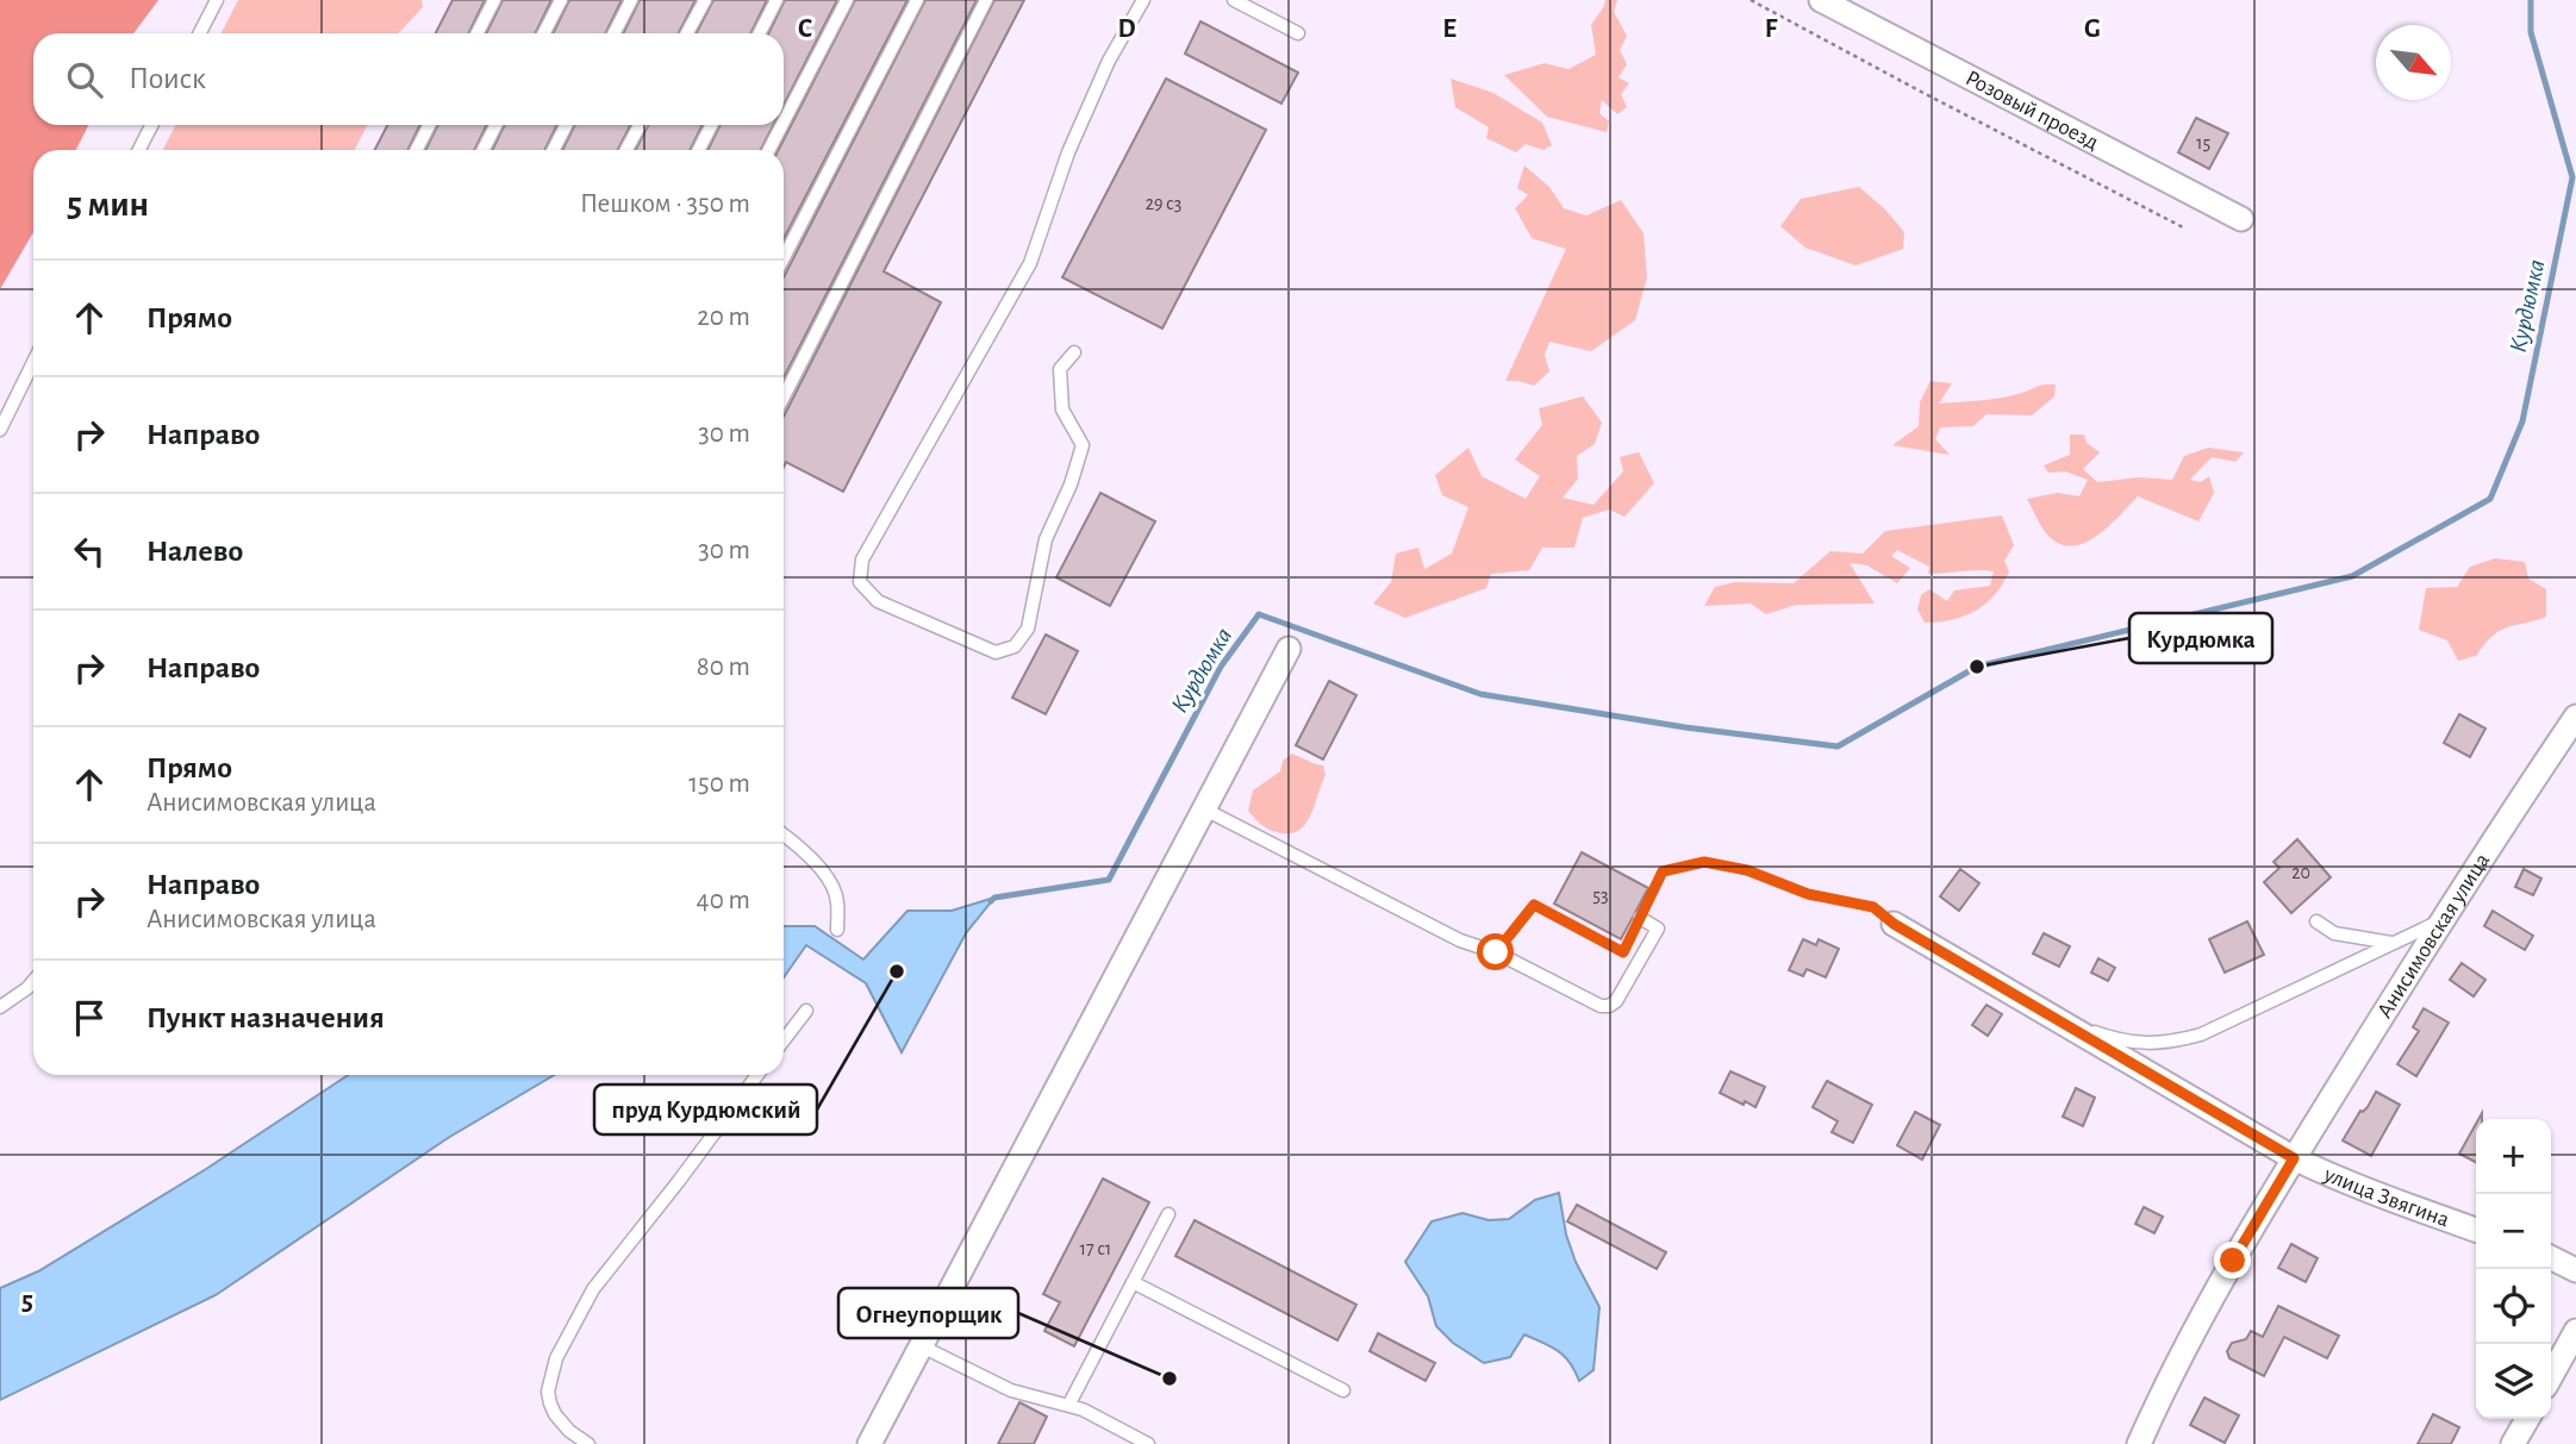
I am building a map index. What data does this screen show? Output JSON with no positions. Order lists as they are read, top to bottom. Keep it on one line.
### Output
{"streets":{"street":["Розовый проезд","Анисимовская улица","улица Звягина"]},"crossings":[["Анисимовская улица","улица Звягина"]],"water":["Курдюмка"],"places":["Курдюмка","пруд Курдюмский","Огнеупорщик"],"house_numbers":["15","29 с3","20","53","17 с1"],"north":"bottom right","page":{"search":"Поиск","heading":["5 мин","Пешком · 350 m"],"list":[["Прямо","20 m"],["Направо","30 m"],["Налево","30 m"],["Направо","80 m"],["Прямо","Анисимовская улица","150 m"],["Направо","Анисимовская улица","40 m"],"Пункт назначения"],"map_buttons":["+","−"]},"grid":{"columns":["C","D","E","F","G"],"rows":["5"]}}
